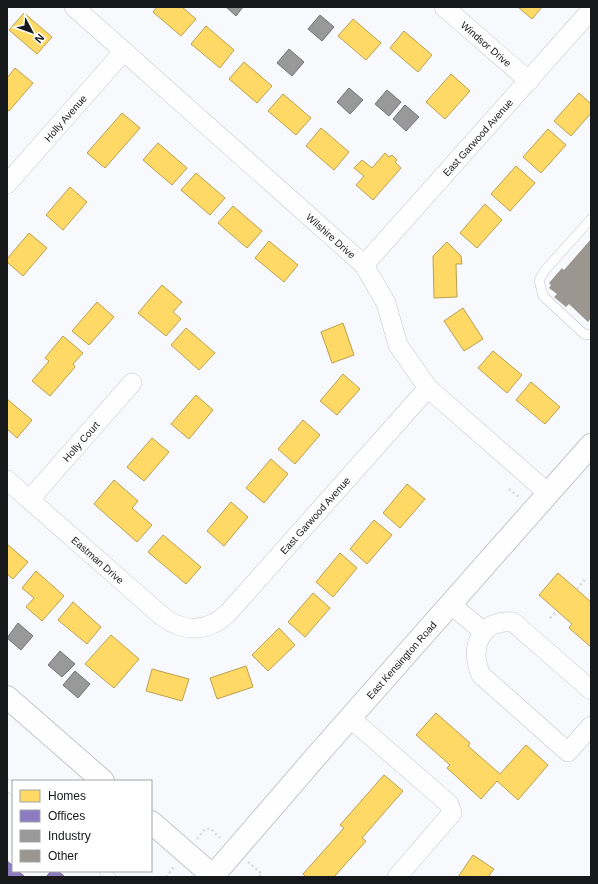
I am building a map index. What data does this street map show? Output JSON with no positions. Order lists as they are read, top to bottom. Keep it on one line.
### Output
{"streets":{"main road":["East Kensington Road"],"street":["Windsor Drive","Holly Avenue","East Garwood Avenue","Wilshire Drive","Holly Court","Eastman Drive"]},"crossings":[["Windsor Drive","East Garwood Avenue"],["Holly Avenue","Wilshire Drive"],["East Garwood Avenue","Wilshire Drive"],["East Garwood Avenue","Eastman Drive"],["Wilshire Drive","East Kensington Road"],["Holly Court","Eastman Drive"]],"legend":["Homes","Offices","Industry","Other"],"north":"bottom right"}
